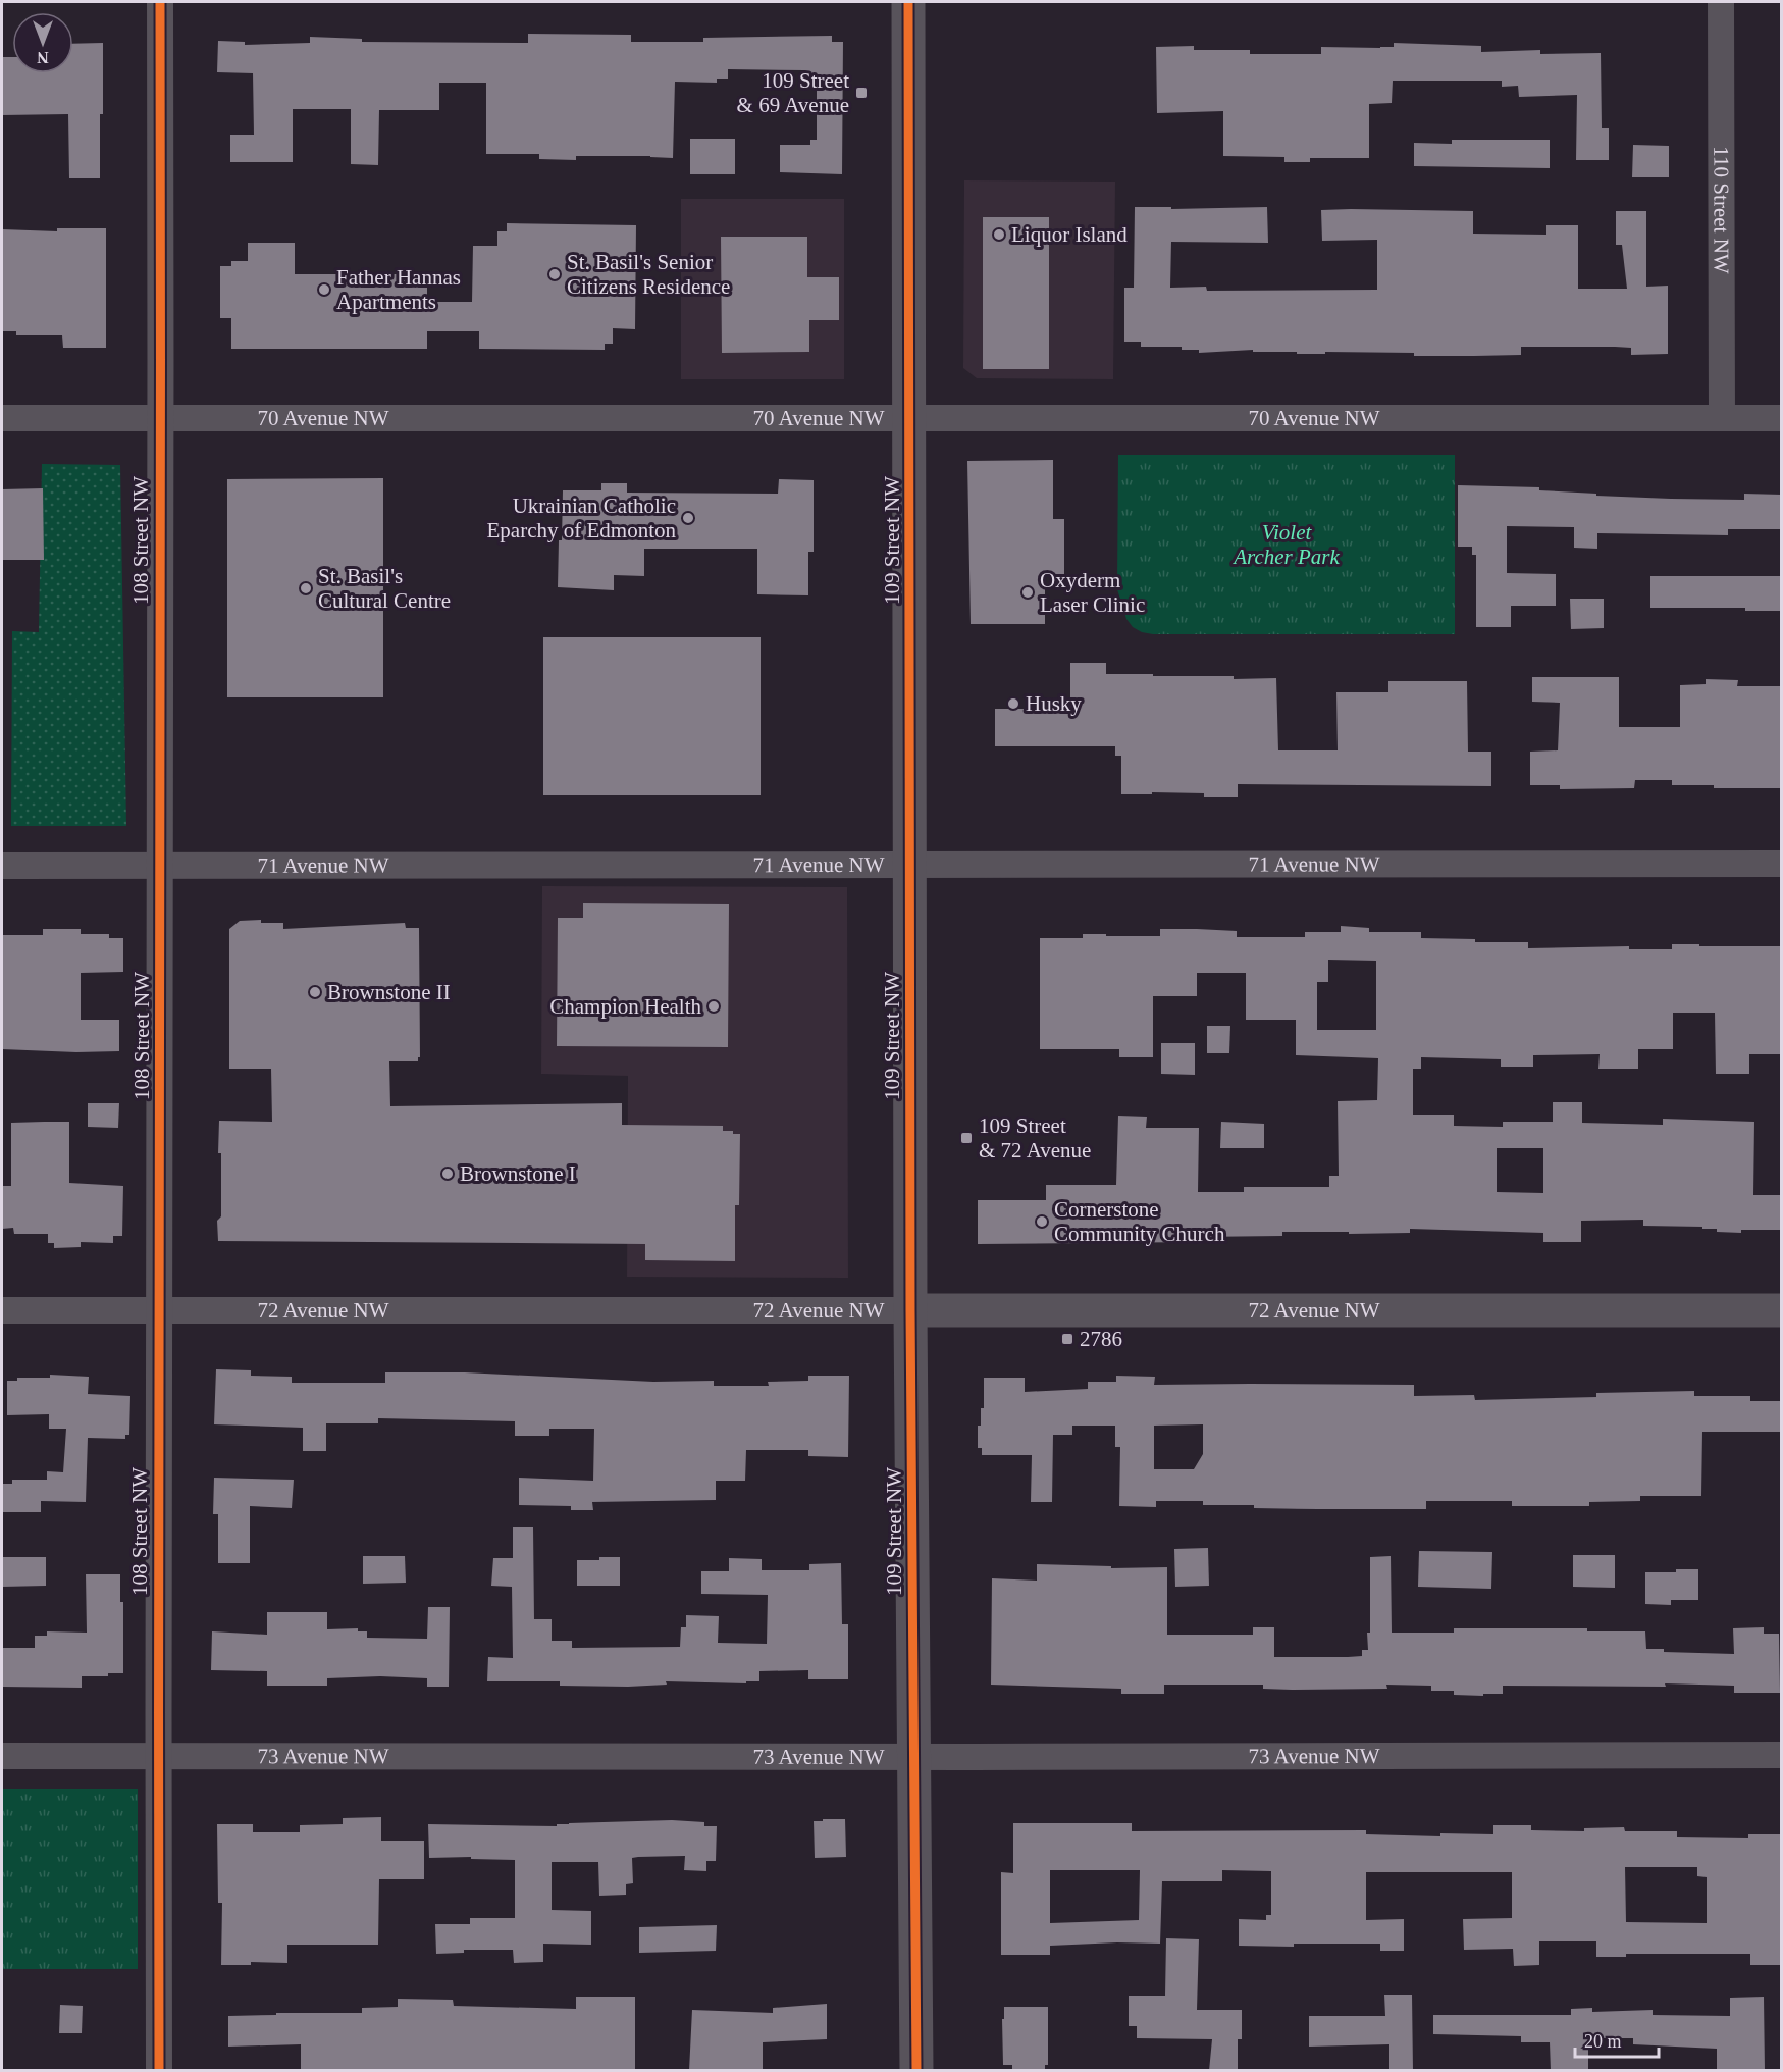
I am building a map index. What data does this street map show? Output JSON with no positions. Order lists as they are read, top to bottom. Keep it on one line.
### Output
{"streets":{"main road":["109 Street NW","72 Avenue NW"],"street":["110 Street NW","70 Avenue NW","108 Street NW","71 Avenue NW","73 Avenue NW"]},"crossings":[["110 Street NW","70 Avenue NW"],["70 Avenue NW","108 Street NW"],["70 Avenue NW","109 Street NW"],["108 Street NW","71 Avenue NW"],["108 Street NW","72 Avenue NW"],["108 Street NW","73 Avenue NW"],["109 Street NW","71 Avenue NW"],["109 Street NW","72 Avenue NW"],["109 Street NW","73 Avenue NW"]],"parks":["Violet Archer Park"],"places":{"transit":["109 Street & 69 Avenue","109 Street & 72 Avenue","2786"],"other":["Liquor Island","St. Basil's Senior Citizens Residence","Father Hannas Apartments","Ukrainian Catholic Eparchy of Edmonton","St. Basil's Cultural Centre","Oxyderm Laser Clinic","Husky","Brownstone II","Champion Health","Brownstone I","Cornerstone Community Church"]},"scale_bar":"20 m","north":"bottom"}
